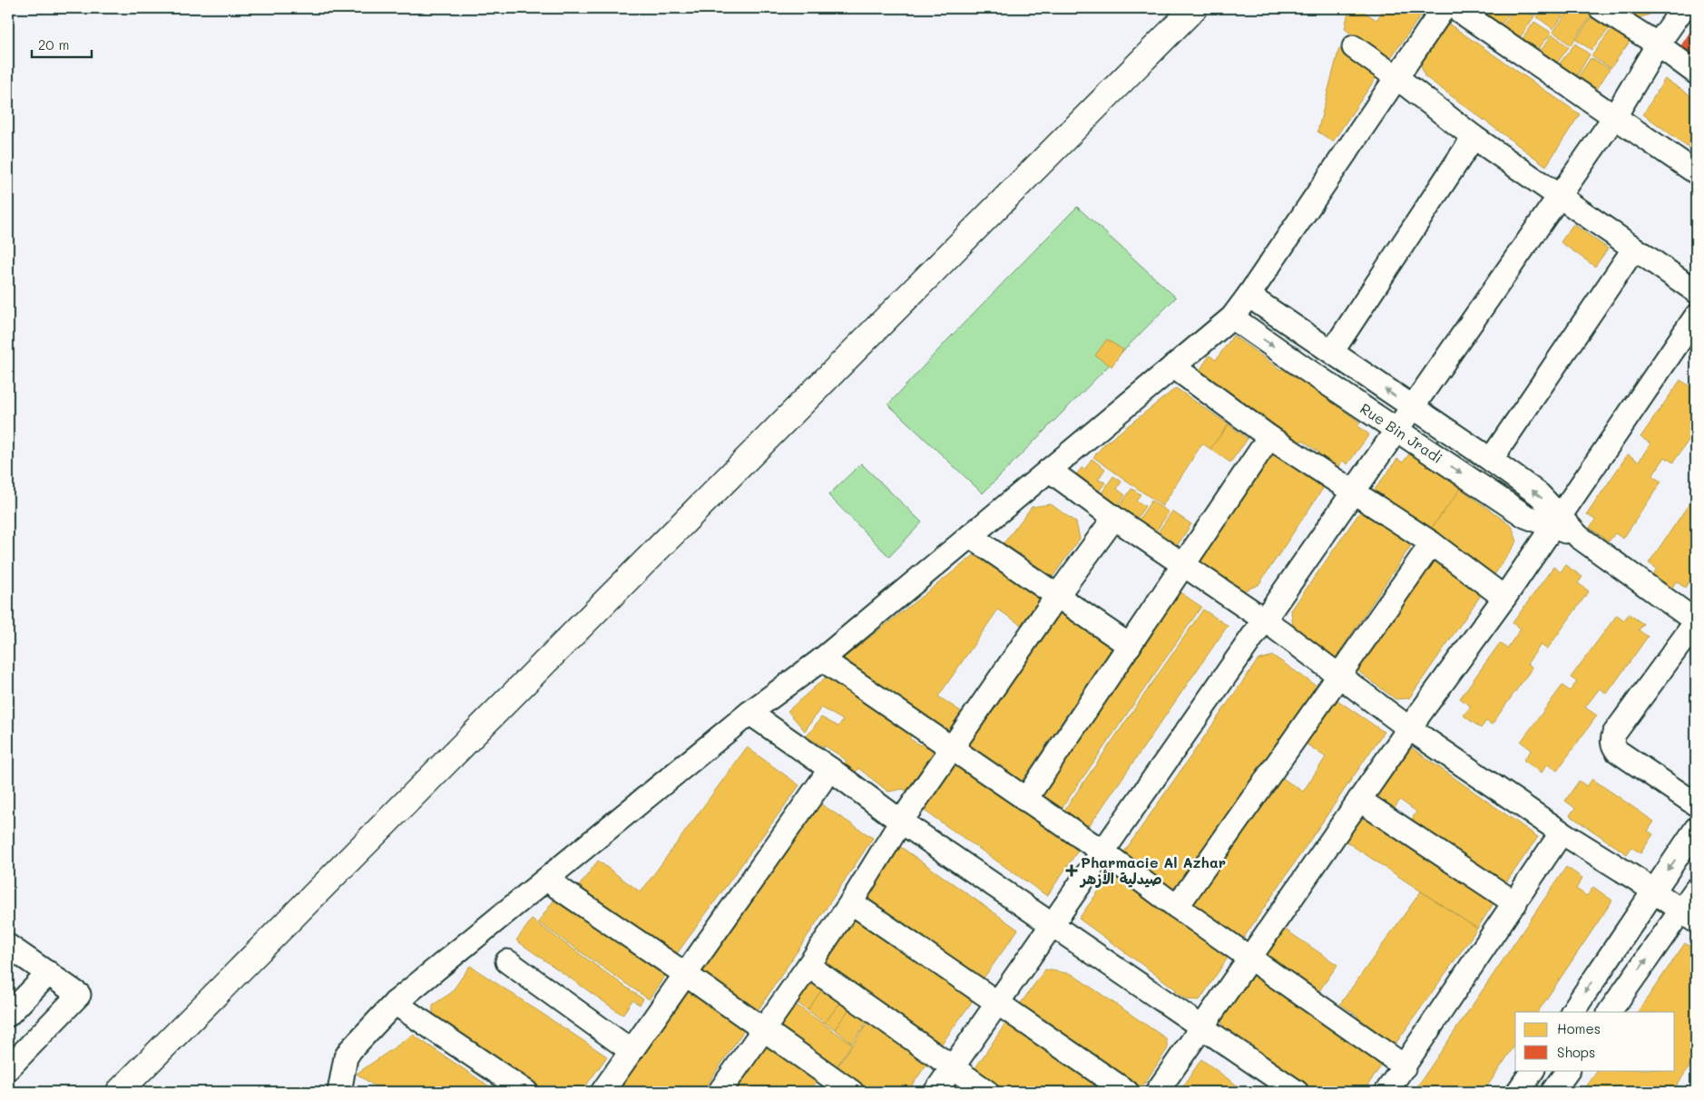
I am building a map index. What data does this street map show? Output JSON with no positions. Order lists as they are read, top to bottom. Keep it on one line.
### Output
{"streets":{"street":["Rue Bin Jradi"]},"places":{"health":["Pharmacie Al Azhar صيدلية الأزهر"]},"legend":["Homes","Shops"],"scale_bar":"20 m"}
